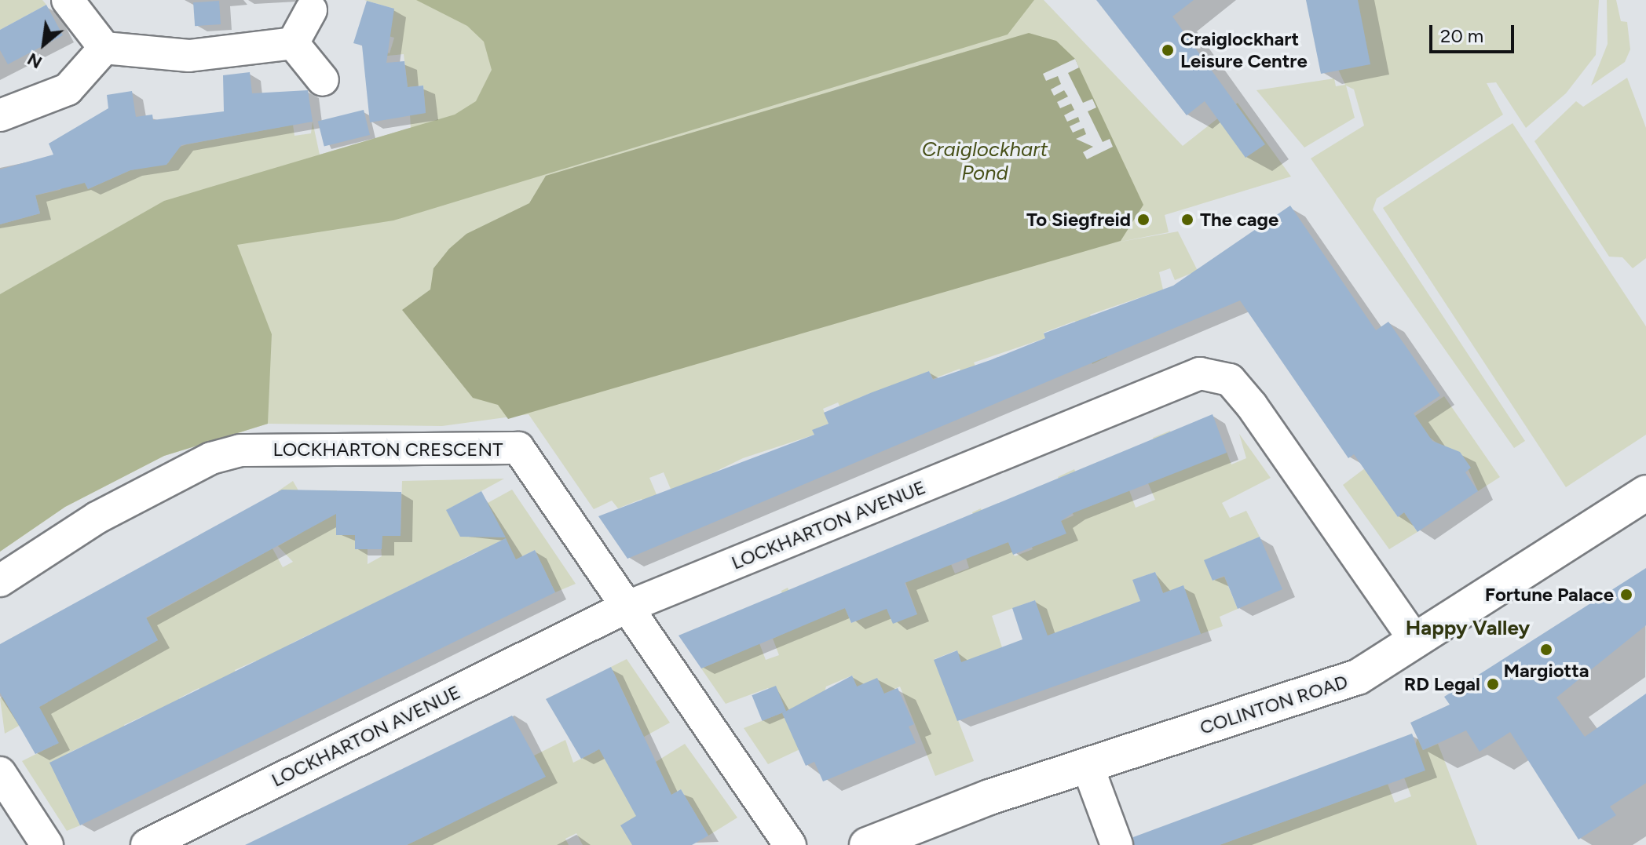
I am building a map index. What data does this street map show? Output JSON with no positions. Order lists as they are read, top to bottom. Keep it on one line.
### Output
{"streets":{"street":["LOCKHARTON CRESCENT","LOCKHARTON AVENUE","COLINTON ROAD"]},"crossings":[["LOCKHARTON CRESCENT","LOCKHARTON AVENUE"],["LOCKHARTON AVENUE","COLINTON ROAD"]],"districts":["Happy Valley"],"water":["Craiglockhart Pond"],"places":["Craiglockhart Leisure Centre","To Siegfreid","The cage","Fortune Palace","Margiotta","RD Legal"],"scale_bar":"20 m","north":"bottom left"}
